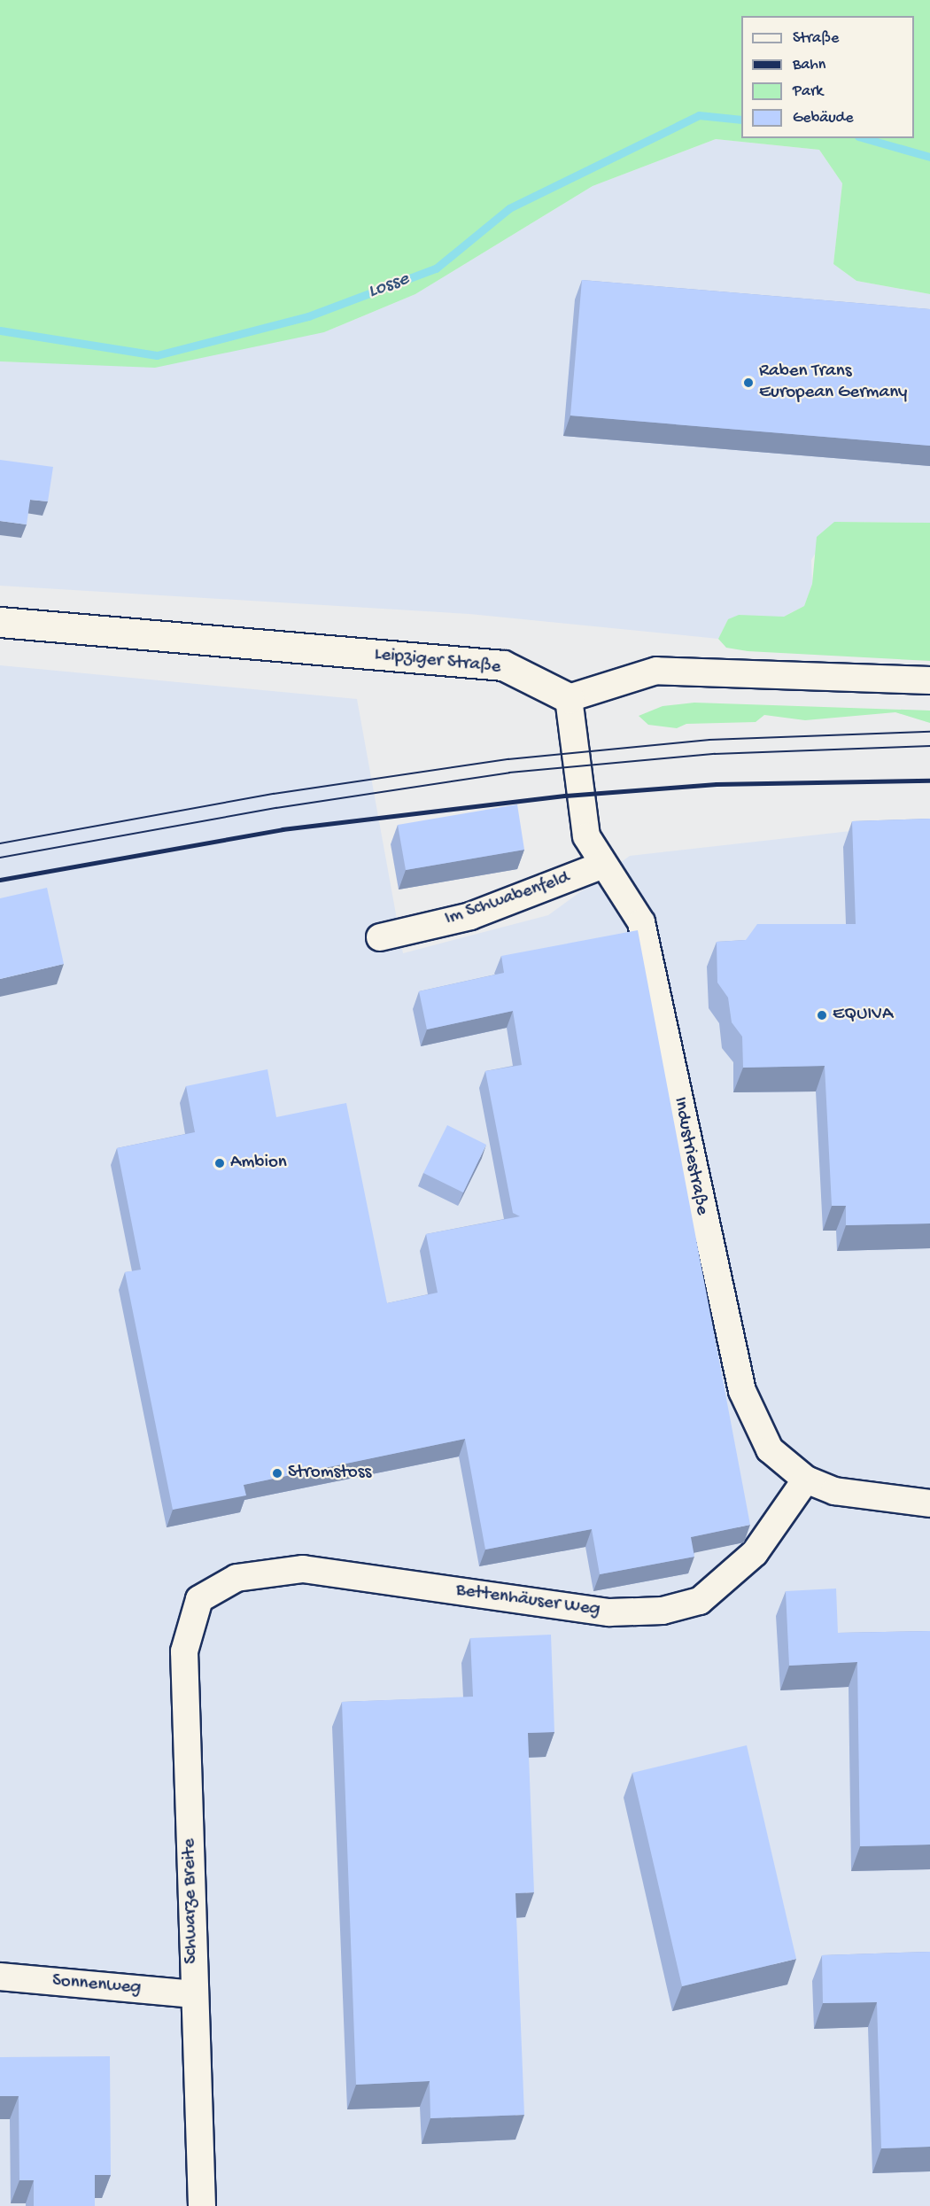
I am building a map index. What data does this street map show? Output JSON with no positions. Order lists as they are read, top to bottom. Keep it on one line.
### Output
{"streets":{"street":["Leipziger Straße","Im Schwabenfeld","Industriestraße","Bettenhäuser Weg","Schwarze Breite","Sonnenweg"]},"crossings":[["Leipziger Straße","Industriestraße"],["Im Schwabenfeld","Industriestraße"],["Industriestraße","Bettenhäuser Weg"],["Bettenhäuser Weg","Schwarze Breite"],["Schwarze Breite","Sonnenweg"]],"water":["Losse"],"places":["Raben Trans European Germany","EQUIVA","Ambion","Stromstoss"],"legend":["Straße","Bahn","Park","Gebäude"]}
